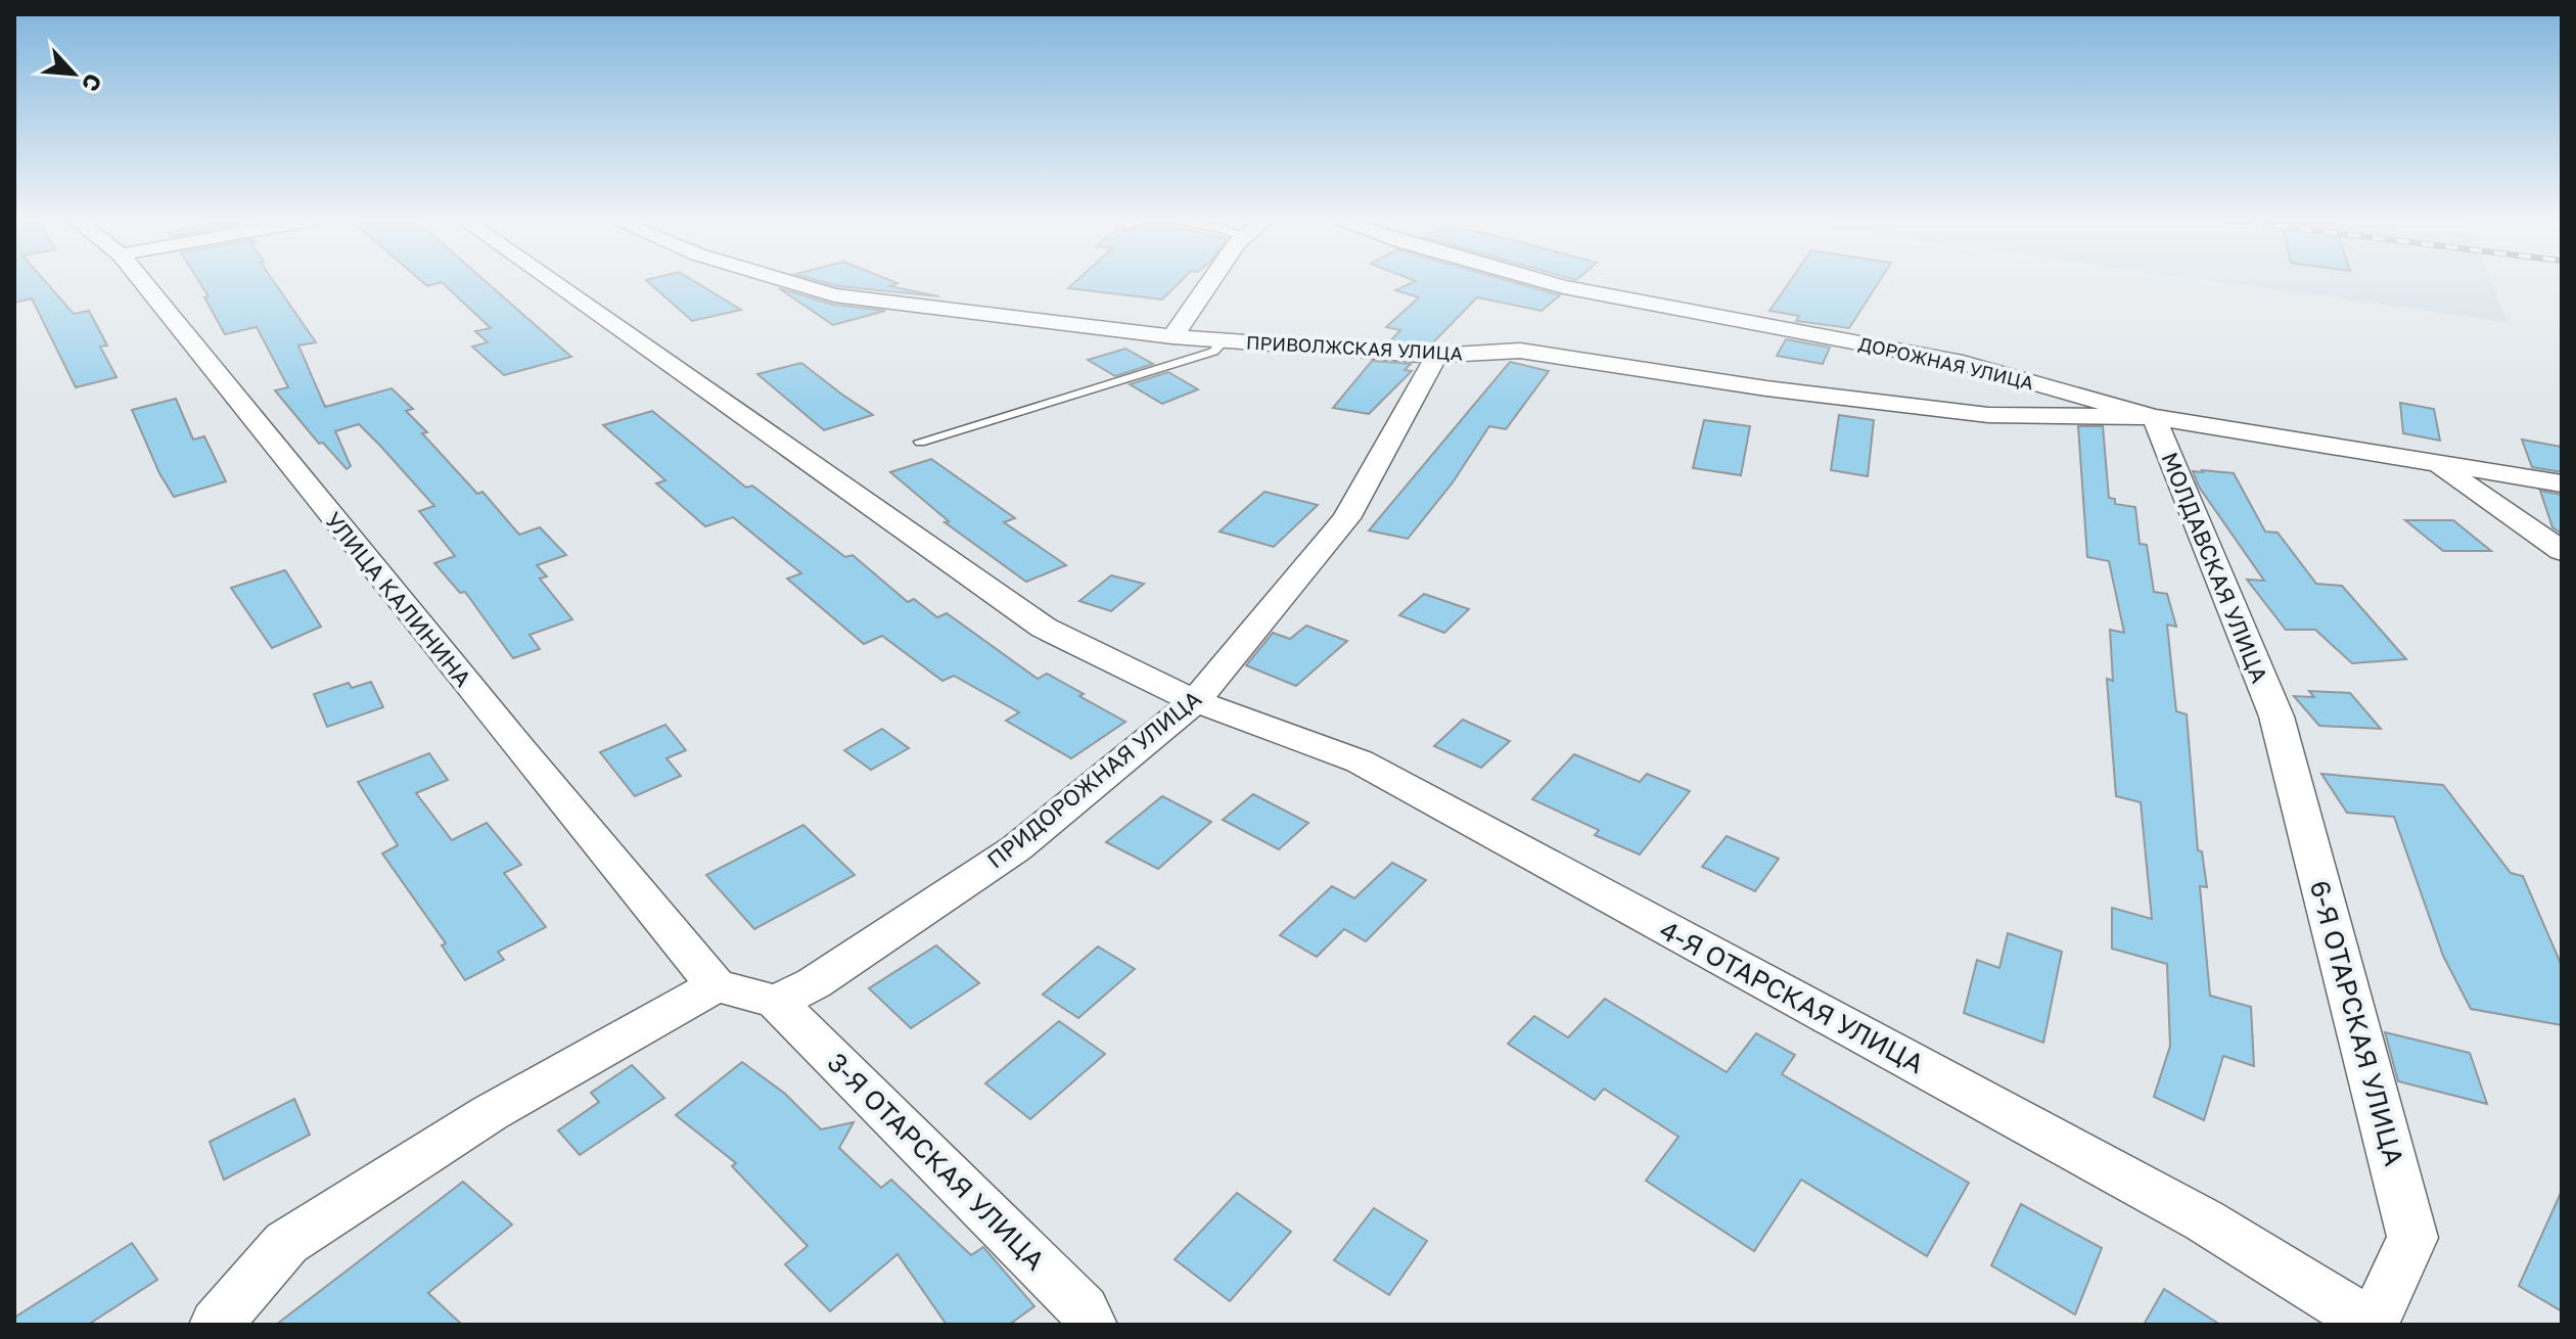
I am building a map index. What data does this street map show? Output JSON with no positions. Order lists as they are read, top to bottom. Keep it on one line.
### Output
{"streets":{"street":["ПРИВОЛЖСКАЯ УЛИЦА","ДОРОЖНАЯ УЛИЦА","МОЛДАВСКАЯ УЛИЦА","УЛИЦА КАЛИНИНА","ПРИДОРОЖНАЯ УЛИЦА","4-Я ОТАРСКАЯ УЛИЦА","6-Я ОТАРСКАЯ УЛИЦА","3-Я ОТАРСКАЯ УЛИЦА"]},"crossings":[["ПРИВОЛЖСКАЯ УЛИЦА","ДОРОЖНАЯ УЛИЦА"],["ПРИВОЛЖСКАЯ УЛИЦА","МОЛДАВСКАЯ УЛИЦА"],["ПРИВОЛЖСКАЯ УЛИЦА","ПРИДОРОЖНАЯ УЛИЦА"],["ДОРОЖНАЯ УЛИЦА","МОЛДАВСКАЯ УЛИЦА"],["МОЛДАВСКАЯ УЛИЦА","6-Я ОТАРСКАЯ УЛИЦА"],["ПРИДОРОЖНАЯ УЛИЦА","4-Я ОТАРСКАЯ УЛИЦА"],["ПРИДОРОЖНАЯ УЛИЦА","3-Я ОТАРСКАЯ УЛИЦА"],["4-Я ОТАРСКАЯ УЛИЦА","6-Я ОТАРСКАЯ УЛИЦА"]],"north":"bottom right"}
